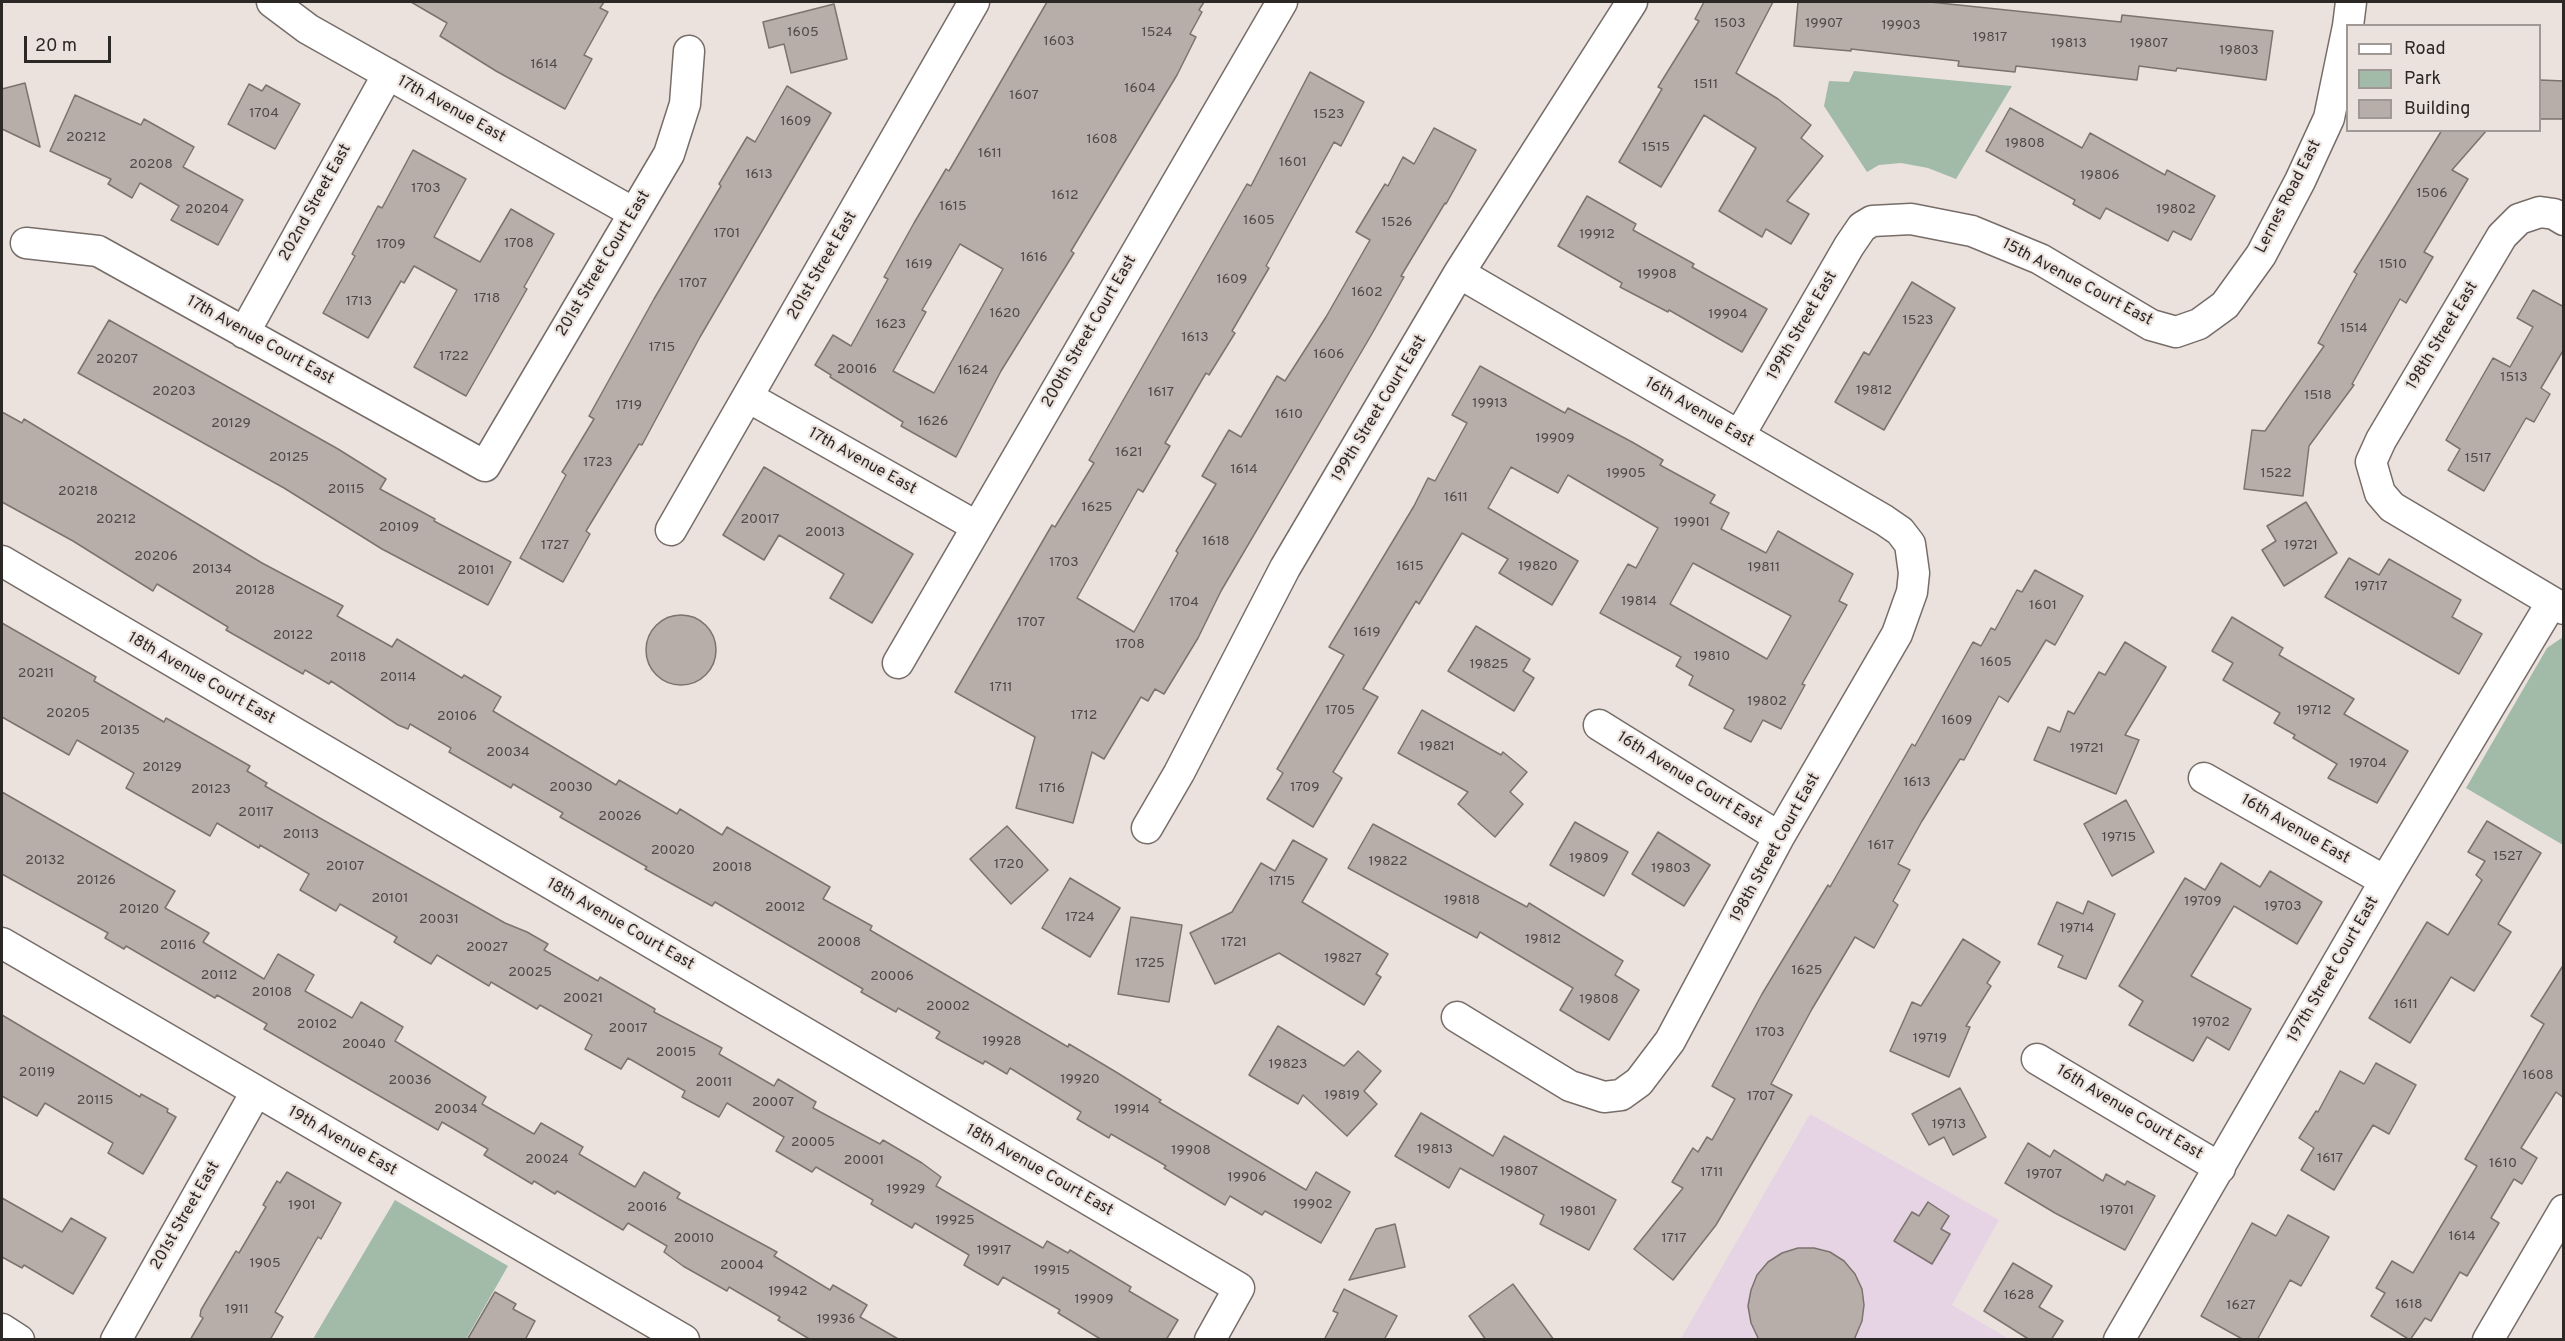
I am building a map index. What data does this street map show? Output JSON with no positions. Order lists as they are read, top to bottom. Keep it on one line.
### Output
{"streets":{"street":["17th Avenue East","Lernes Road East","202nd Street East","201st Street Court East","201st Street East","15th Avenue Court East","199th Street East","200th Street Court East","198th Street East","17th Avenue Court East","199th Street Court East","16th Avenue East","18th Avenue Court East","16th Avenue Court East","198th Street Court East","197th Street Court East","19th Avenue East"]},"crossings":[["17th Avenue East","202nd Street East"],["17th Avenue East","201st Street Court East"],["17th Avenue East","201st Street East"],["17th Avenue East","200th Street Court East"],["Lernes Road East","15th Avenue Court East"],["202nd Street East","17th Avenue Court East"],["201st Street Court East","17th Avenue Court East"],["201st Street East","19th Avenue East"],["15th Avenue Court East","199th Street East"],["199th Street East","16th Avenue East"],["198th Street East","197th Street Court East"],["199th Street Court East","16th Avenue East"],["16th Avenue East","198th Street Court East"],["16th Avenue East","197th Street Court East"],["16th Avenue Court East","198th Street Court East"],["16th Avenue Court East","197th Street Court East"]],"house_numbers":["1503","19907","19903","1605","1524","19817","1603","19813","19807","19803","1614","1511","1604","1607","1704","1523","1609","20212","1608","19808","1515","1611","1601","20208","1613","19806","1703","1506","1612","1615","20204","19802","1605","1526","1701","19912","1708","1709","1616","1619","1510","19908","1609","1707","1602","1718","1713","1620","19904","1523","1623","1514","1613","1715","1606","1722","20207","20016","1624","1513","19812","20203","1617","1518","19913","1719","1610","1626","20129","19909","1621","20125","1517","1723","1614","19905","1522","20115","20218","1611","1625","20212","20017","19901","20109","20013","1618","1727","19721","20206","1703","1615","19820","19811","20134","20101","19717","20128","19814","1704","1601","1707","1619","20122","1708","19810","20118","1605","19825","20211","20114","1711","19802","1705","19712","20205","1712","20106","1609","20135","19821","19721","20034","19704","20129","1613","20030","1709","1716","20123","20117","20026","20113","19715","1617","20020","1527","19809","20132","19822","1720","20107","20018","19803","20126","1715","20101","19818","19709","19703","20012","20120","1724","20031","19714","19812","20008","1721","20116","20027","19827","1725","1625","20025","20112","20006","20108","20021","19808","1611","20002","19702","20102","20017","1703","19719","19928","20040","20015","19823","20119","1608","19920","20036","20011","19819","1707","20115","20007","20034","19914","19713","20005","19813","19908","1617","20024","20001","1610","19807","1711","19707","19906","19929","19902","1901","20016","19701","19801","19925","1614","20010","1717","19917","1905","20004","19915","19942","1628","19909","1618","1627","1911","19936"],"legend":["Road","Park","Building"],"scale_bar":"20 m"}
